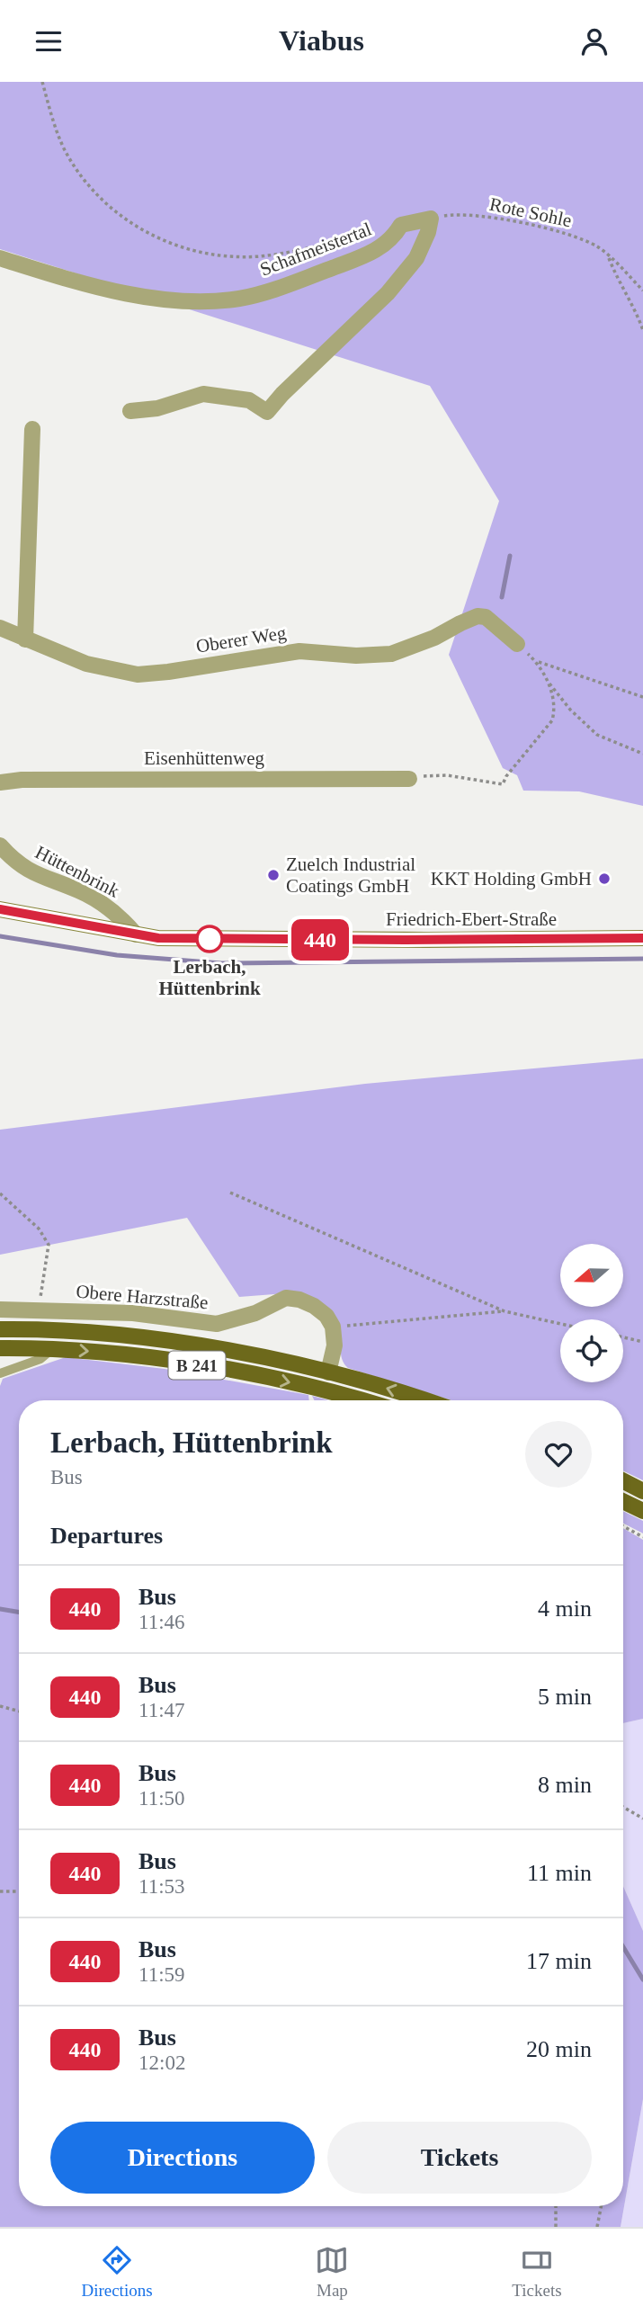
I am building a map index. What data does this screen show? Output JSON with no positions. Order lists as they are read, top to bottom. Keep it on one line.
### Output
{"streets":{"main road":["B 241"],"street":["Schafmeistertal","Oberer Weg","Eisenhüttenweg","Hüttenbrink","Friedrich-Ebert-Straße","Obere Harzstraße"],"path":["Rote Sohle"]},"crossings":[["Rote Sohle","Schafmeistertal"],["Hüttenbrink","Friedrich-Ebert-Straße"]],"places":["Zuelch Industrial Coatings GmbH","KKT Holding GmbH","Lerbach, Hüttenbrink"],"lines":["bus line 440"],"north":"left","page":{"header":"Viabus","on_map":"440","heading":[["Lerbach, Hüttenbrink","Bus"],"Departures"],"list":[{"mark":"440","name":"Bus","note":"11:46","value":"4 min"},{"mark":"440","name":"Bus","note":"11:47","value":"5 min"},{"mark":"440","name":"Bus","note":"11:50","value":"8 min"},{"mark":"440","name":"Bus","note":"11:53","value":"11 min"},{"mark":"440","name":"Bus","note":"11:59","value":"17 min"},{"mark":"440","name":"Bus","note":"12:02","value":"20 min"}],"buttons":["Directions","Tickets"],"tabs":["Directions","Map","Tickets"]}}
